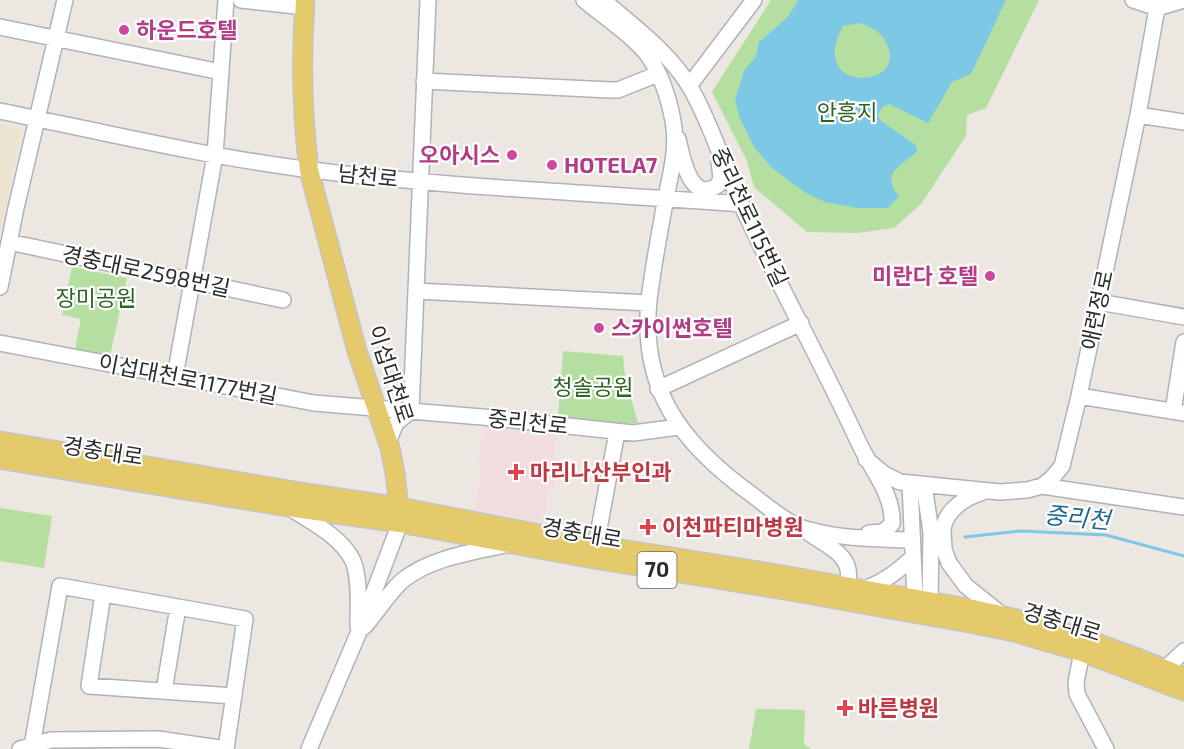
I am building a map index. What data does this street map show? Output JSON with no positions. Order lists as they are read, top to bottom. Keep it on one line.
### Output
{"streets":{"main road":["이섭대천로","경충대로","70"],"street":["남천로","중리천로115번길","경충대로2598번길","애련정로","이섭대천로1177번길","중리천로"]},"crossings":[["남천로","중리천로115번길"],["남천로","이섭대천로"],["이섭대천로","이섭대천로1177번길"],["이섭대천로","중리천로"],["이섭대천로","경충대로"],["이섭대천로1177번길","중리천로"],["중리천로","경충대로"]],"water":["중리천"],"parks":["안흥지","장미공원","청솔공원"],"places":{"other":["하운드호텔","오아시스","HOTELA7","미란다 호텔","스카이썬호텔"],"health":["마리나산부인과","이천파티마병원","바른병원"]}}
